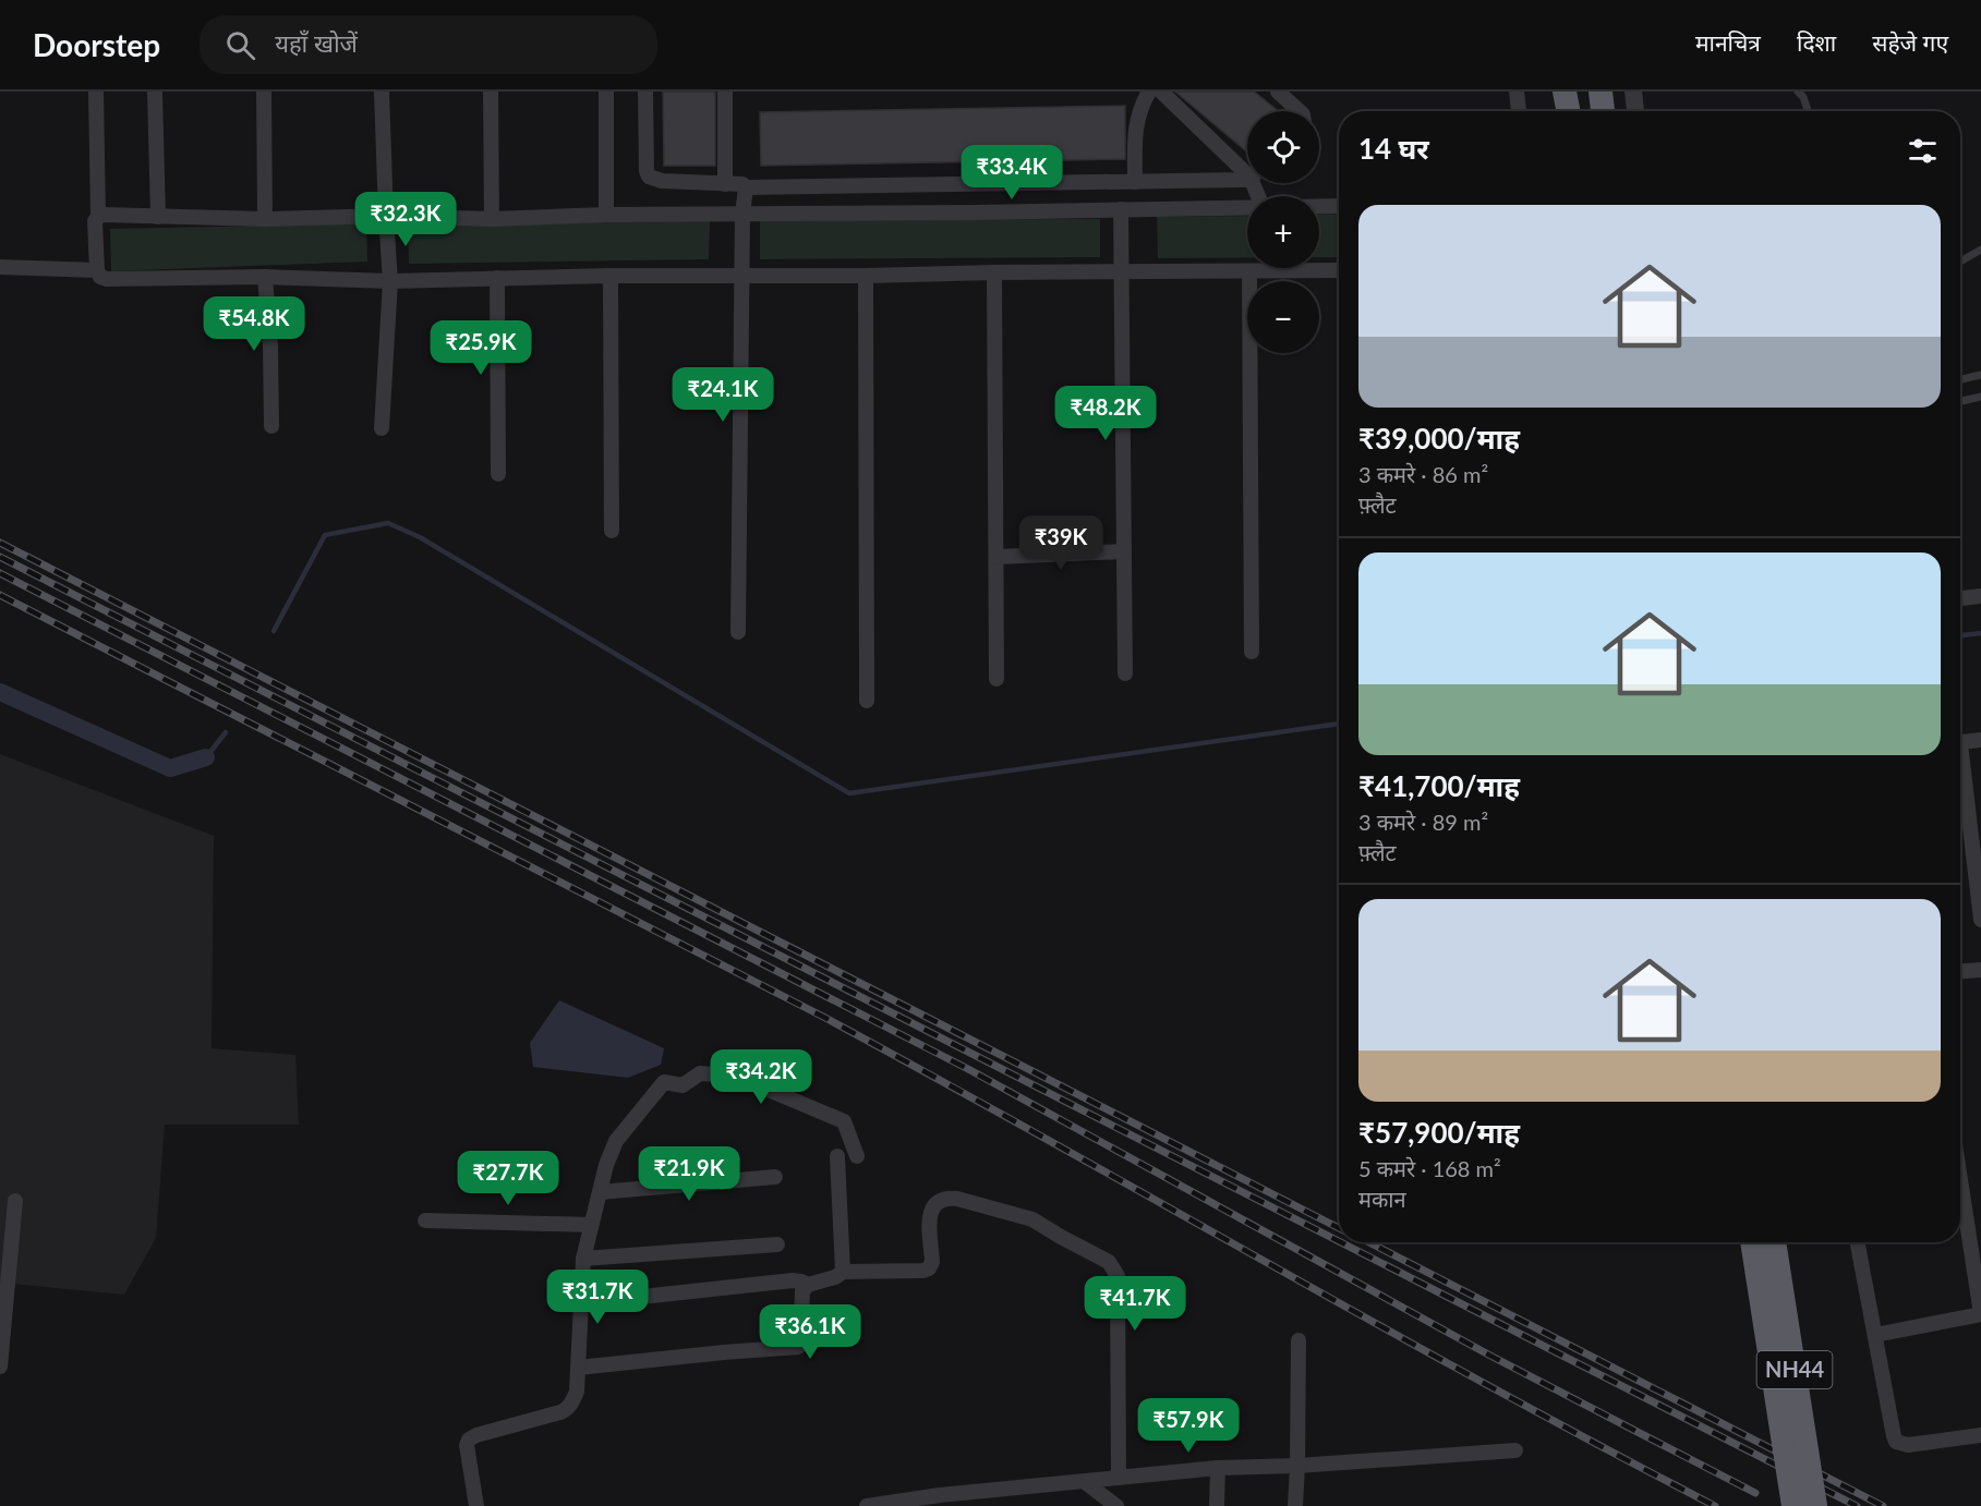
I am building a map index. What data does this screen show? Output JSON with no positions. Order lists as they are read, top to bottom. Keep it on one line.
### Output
{"streets":{"highway":["NH44"]},"page":{"header":"Doorstep","search":"यहाँ खोजें","nav":["मानचित्र","दिशा","सहेजे गए"],"map_buttons":["+","−"],"heading":"14 घर","price":["₹33.4K","₹32.3K","₹54.8K","₹25.9K","₹24.1K","₹48.2K","₹39K","₹34.2K","₹21.9K","₹27.7K","₹31.7K","₹41.7K","₹36.1K","₹57.9K"],"list":[{"name":"₹39,000/माह","note":"3 कमरे · 86 m² · फ़्लैट"},{"name":"₹41,700/माह","note":"3 कमरे · 89 m² · फ़्लैट"},{"name":"₹57,900/माह","note":"5 कमरे · 168 m² · मकान"}]}}
